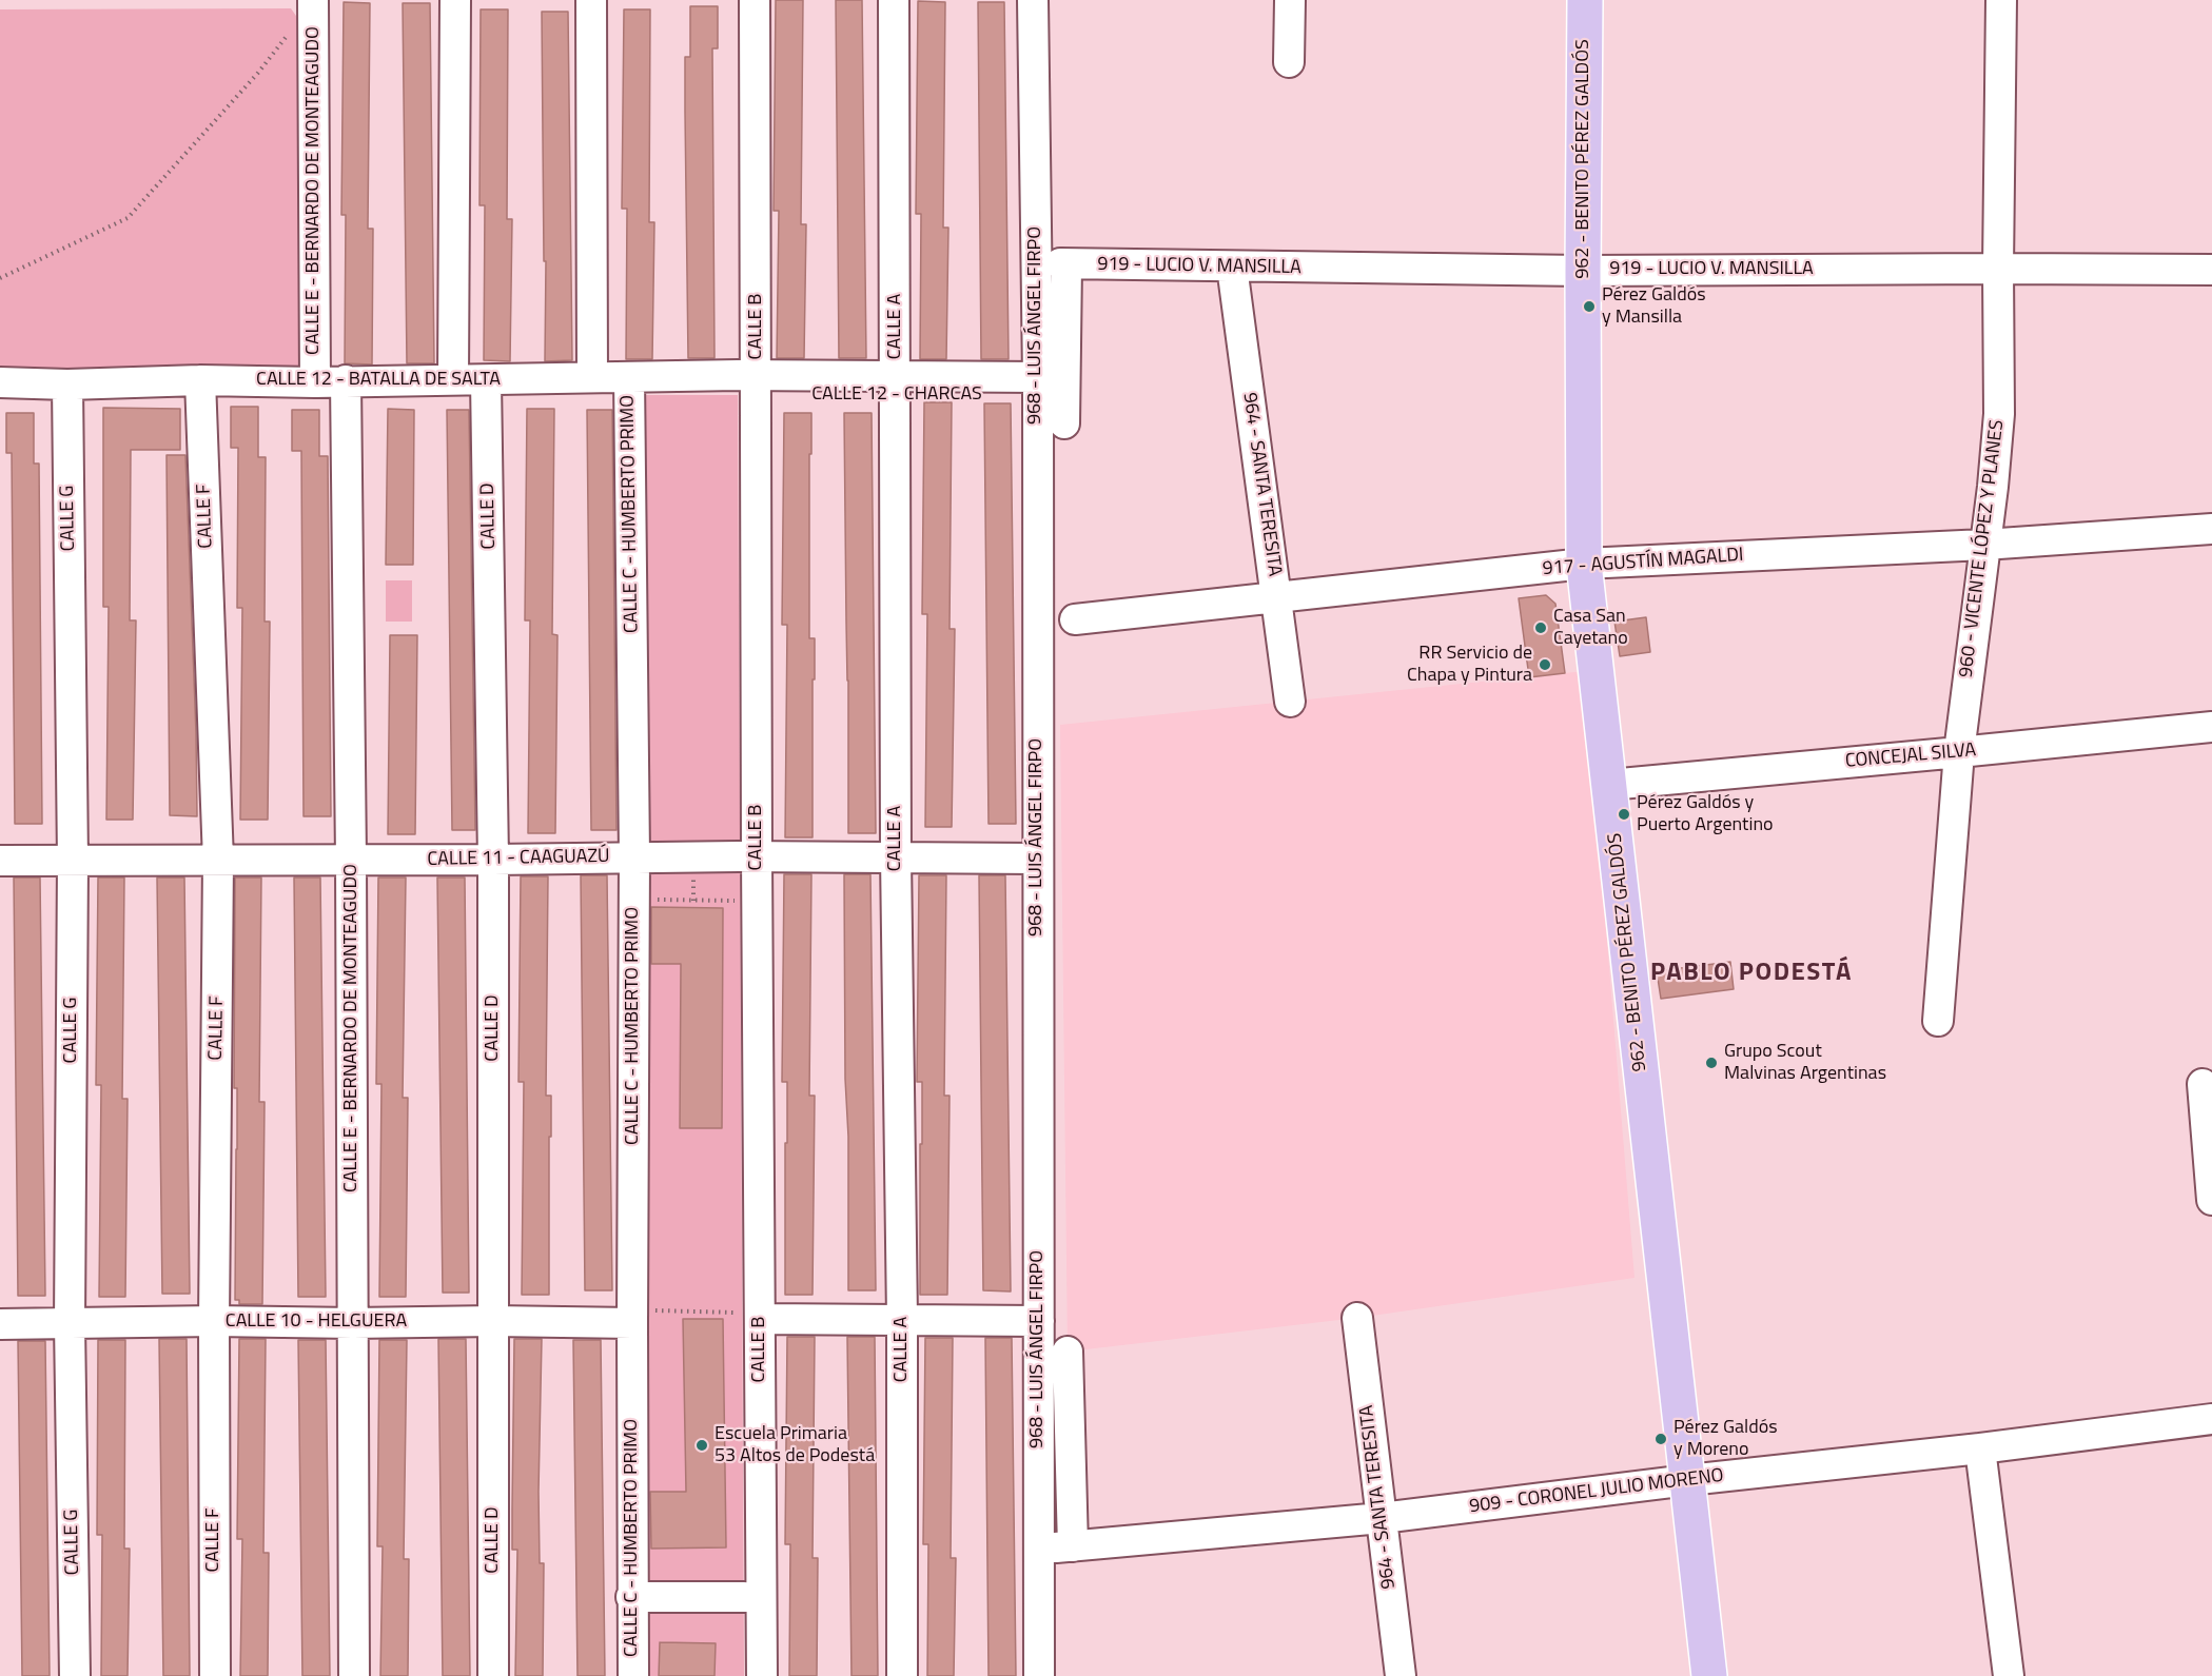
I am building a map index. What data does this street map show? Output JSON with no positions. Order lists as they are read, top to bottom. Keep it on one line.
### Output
{"streets":{"main road":["962 - BENITO PÉREZ GALDÓS"],"street":["CALLE E - BERNARDO DE MONTEAGUDO","919 - LUCIO V. MANSILLA","968 - LUIS ÁNGEL FIRPO","CALLE B","CALLE A","CALLE 12 - BATALLA DE SALTA","CALLE 12 - CHARCAS","964 - SANTA TERESITA","CALLE C - HUMBERTO PRIMO","CALLE F","CALLE D","CALLE G","960 - VICENTE LÓPEZ Y PLANES","917 - AGUSTÍN MAGALDI","CONCEJAL SILVA","CALLE 11 - CAAGUAZÚ","CALLE 10 - HELGUERA","909 - CORONEL JULIO MORENO"]},"crossings":[["962 - BENITO PÉREZ GALDÓS","919 - LUCIO V. MANSILLA"],["962 - BENITO PÉREZ GALDÓS","917 - AGUSTÍN MAGALDI"],["962 - BENITO PÉREZ GALDÓS","CONCEJAL SILVA"],["962 - BENITO PÉREZ GALDÓS","909 - CORONEL JULIO MORENO"],["CALLE E - BERNARDO DE MONTEAGUDO","CALLE 12 - BATALLA DE SALTA"],["CALLE E - BERNARDO DE MONTEAGUDO","CALLE 11 - CAAGUAZÚ"],["CALLE E - BERNARDO DE MONTEAGUDO","CALLE 10 - HELGUERA"],["919 - LUCIO V. MANSILLA","964 - SANTA TERESITA"],["919 - LUCIO V. MANSILLA","960 - VICENTE LÓPEZ Y PLANES"],["968 - LUIS ÁNGEL FIRPO","CALLE 12 - CHARCAS"],["968 - LUIS ÁNGEL FIRPO","CALLE 11 - CAAGUAZÚ"],["CALLE B","CALLE 12 - BATALLA DE SALTA"],["CALLE B","CALLE 12 - CHARCAS"],["CALLE B","CALLE 11 - CAAGUAZÚ"],["CALLE A","CALLE 12 - CHARCAS"],["CALLE A","CALLE 11 - CAAGUAZÚ"],["CALLE 12 - BATALLA DE SALTA","CALLE 12 - CHARCAS"],["CALLE 12 - BATALLA DE SALTA","CALLE C - HUMBERTO PRIMO"],["CALLE 12 - BATALLA DE SALTA","CALLE F"],["CALLE 12 - BATALLA DE SALTA","CALLE D"],["CALLE 12 - BATALLA DE SALTA","CALLE G"],["964 - SANTA TERESITA","917 - AGUSTÍN MAGALDI"],["964 - SANTA TERESITA","909 - CORONEL JULIO MORENO"],["CALLE C - HUMBERTO PRIMO","CALLE 11 - CAAGUAZÚ"],["CALLE C - HUMBERTO PRIMO","CALLE 10 - HELGUERA"],["CALLE F","CALLE 11 - CAAGUAZÚ"],["CALLE F","CALLE 10 - HELGUERA"],["CALLE D","CALLE 11 - CAAGUAZÚ"],["CALLE D","CALLE 10 - HELGUERA"],["CALLE G","CALLE 11 - CAAGUAZÚ"],["CALLE G","CALLE 10 - HELGUERA"],["960 - VICENTE LÓPEZ Y PLANES","917 - AGUSTÍN MAGALDI"],["960 - VICENTE LÓPEZ Y PLANES","CONCEJAL SILVA"]],"districts":["PABLO PODESTÁ"],"places":["Pérez Galdós y Mansilla","Casa San Cayetano","RR Servicio de Chapa y Pintura","Pérez Galdós y Puerto Argentino","Grupo Scout Malvinas Argentinas","Pérez Galdós y Moreno","Escuela Primaria 53 Altos de Podestá"]}
